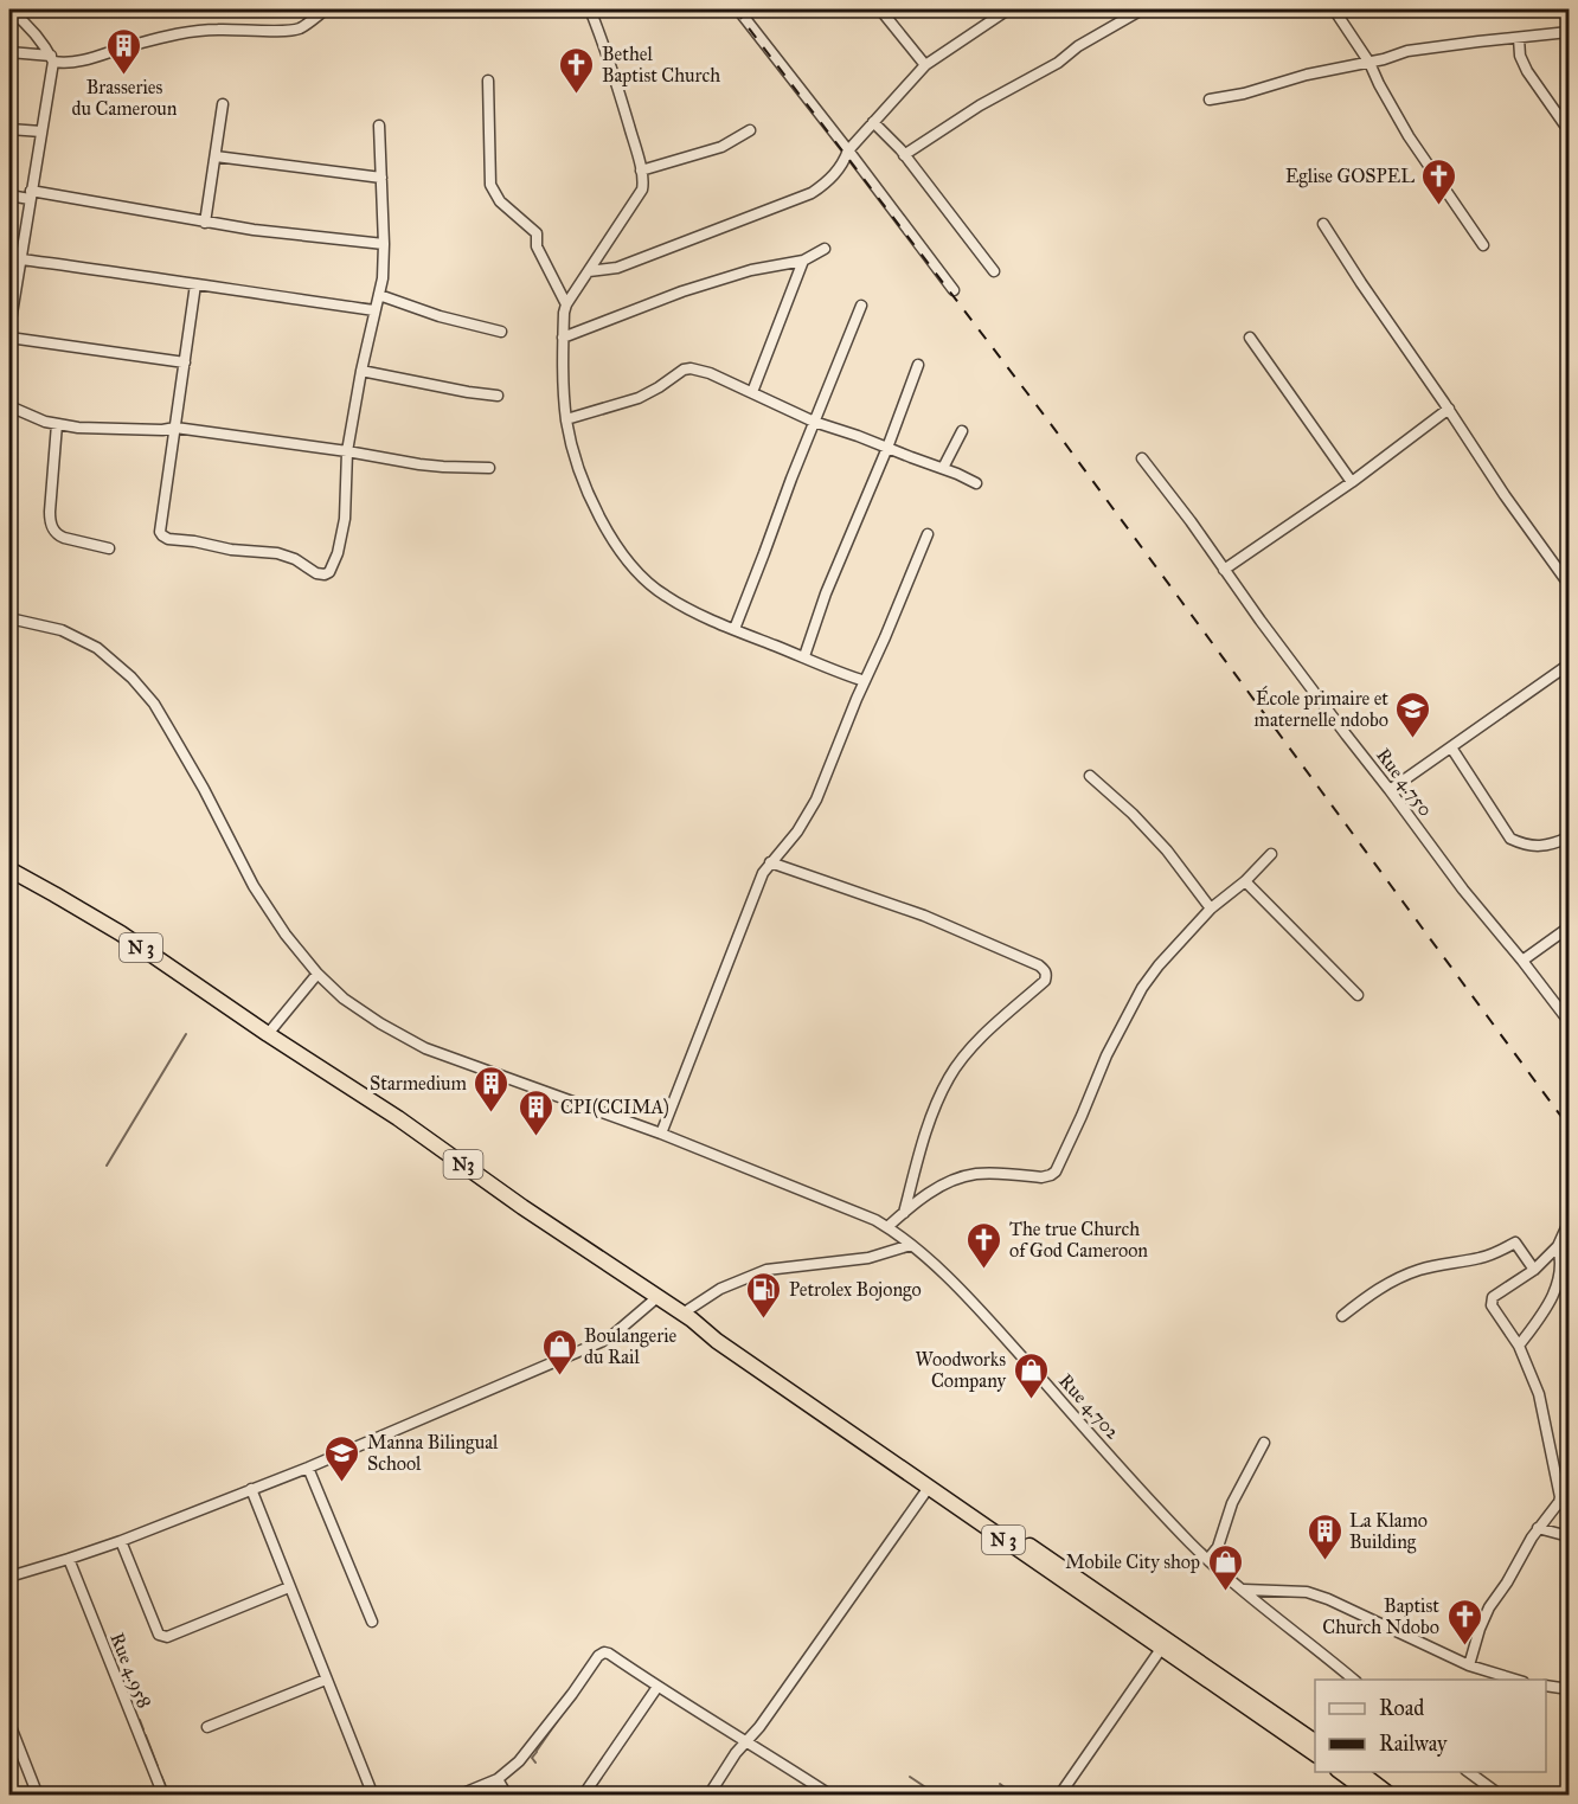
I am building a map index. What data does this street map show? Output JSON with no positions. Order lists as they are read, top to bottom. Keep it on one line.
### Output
{"streets":{"highway":["N 3","N3"],"street":["Rue 4.750","Rue 4.702","Rue 4.958"]},"crossings":[["N 3","N3"]],"places":{"building":["Brasseries du Cameroun","Starmedium","CPI(CCIMA)","La Klamo Building"],"church":["Bethel Baptist Church","Eglise GOSPEL","The true Church of God Cameroon","Baptist Church Ndobo"],"school or university":["École primaire et maternelle ndobo","Manna Bilingual School"],"fuel station":["Petrolex Bojongo"],"shop":["Boulangerie du Rail","Woodworks Company","Mobile City shop"]},"legend":["Road","Railway"]}
